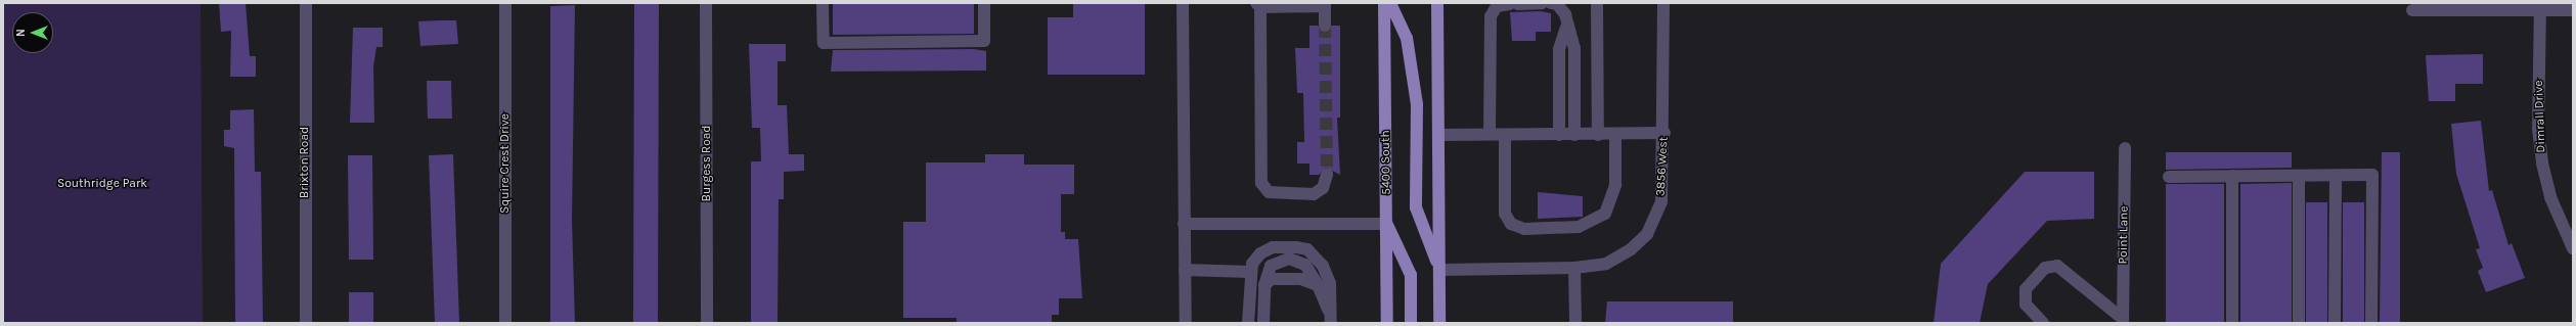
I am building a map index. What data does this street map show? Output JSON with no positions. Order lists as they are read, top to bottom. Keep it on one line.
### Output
{"streets":{"main road":["5400 South"],"street":["Dimrall Drive","Brixton Road","Squire Crest Drive","Burgess Road","3856 West","Point Lane"]},"parks":["Southridge Park"],"north":"left"}
